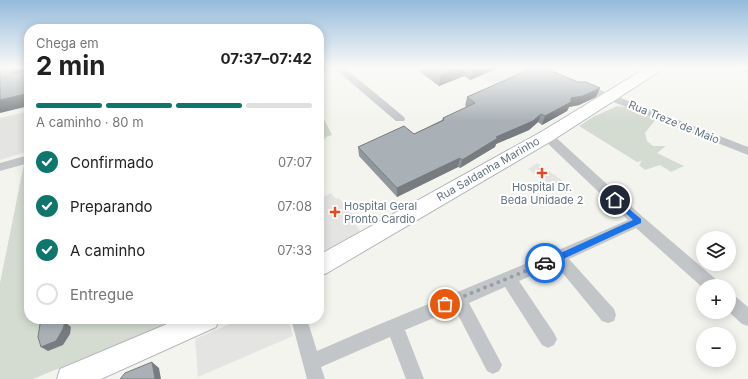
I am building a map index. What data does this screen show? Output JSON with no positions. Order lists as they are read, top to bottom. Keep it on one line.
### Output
{"streets":{"main road":["Rua Saldanha Marinho"],"street":["Rua Treze de Maio"]},"crossings":[["Rua Treze de Maio","Rua Saldanha Marinho"]],"places":{"health":["Hospital Dr. Beda Unidade 2","Hospital Geral Pronto Cardio"]},"page":{"heading":["2 min","Chega em","07:37–07:42"],"bar":"A caminho · 80 m","list":[["Confirmado","07:07"],["Preparando","07:08"],["A caminho","07:33"],"Entregue"],"map_buttons":["+","−"]}}
